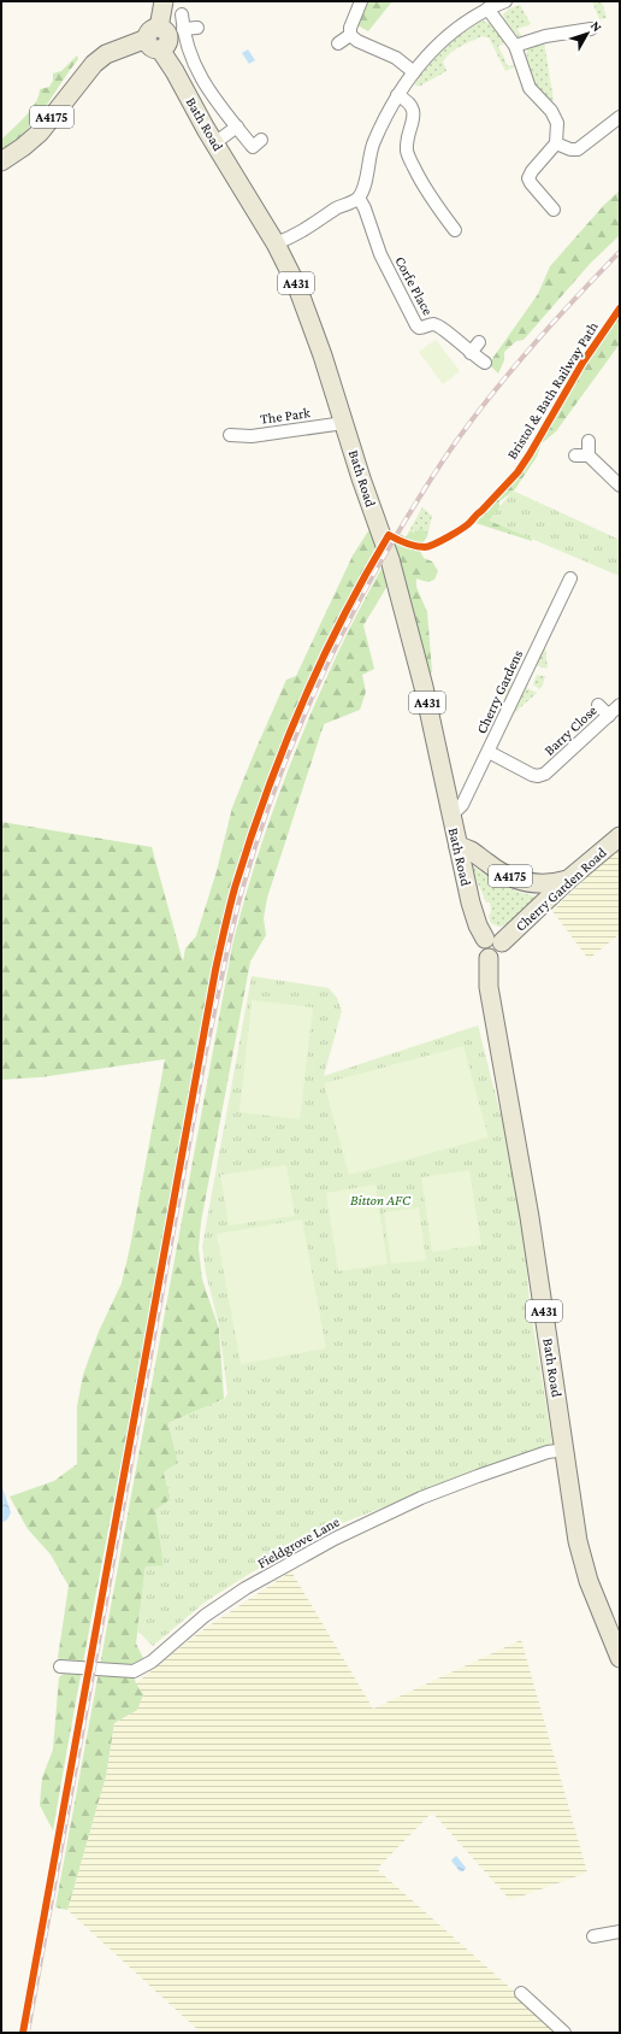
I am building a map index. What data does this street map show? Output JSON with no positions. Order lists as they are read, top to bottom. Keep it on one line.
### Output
{"streets":{"main road":["A4175","Bath Road","A431","Cherry Garden Road"],"street":["Corfe Place","The Park","Cherry Gardens","Barry Close","Fieldgrove Lane"],"cycle path":["Bristol & Bath Railway Path"]},"crossings":[["A4175","Bath Road"],["A4175","Cherry Garden Road"],["Bath Road","The Park"],["Bath Road","Cherry Gardens"],["Bath Road","Cherry Garden Road"],["Bath Road","Fieldgrove Lane"],["Cherry Gardens","Barry Close"]],"parks":["Bitton AFC"],"north":"top right"}
